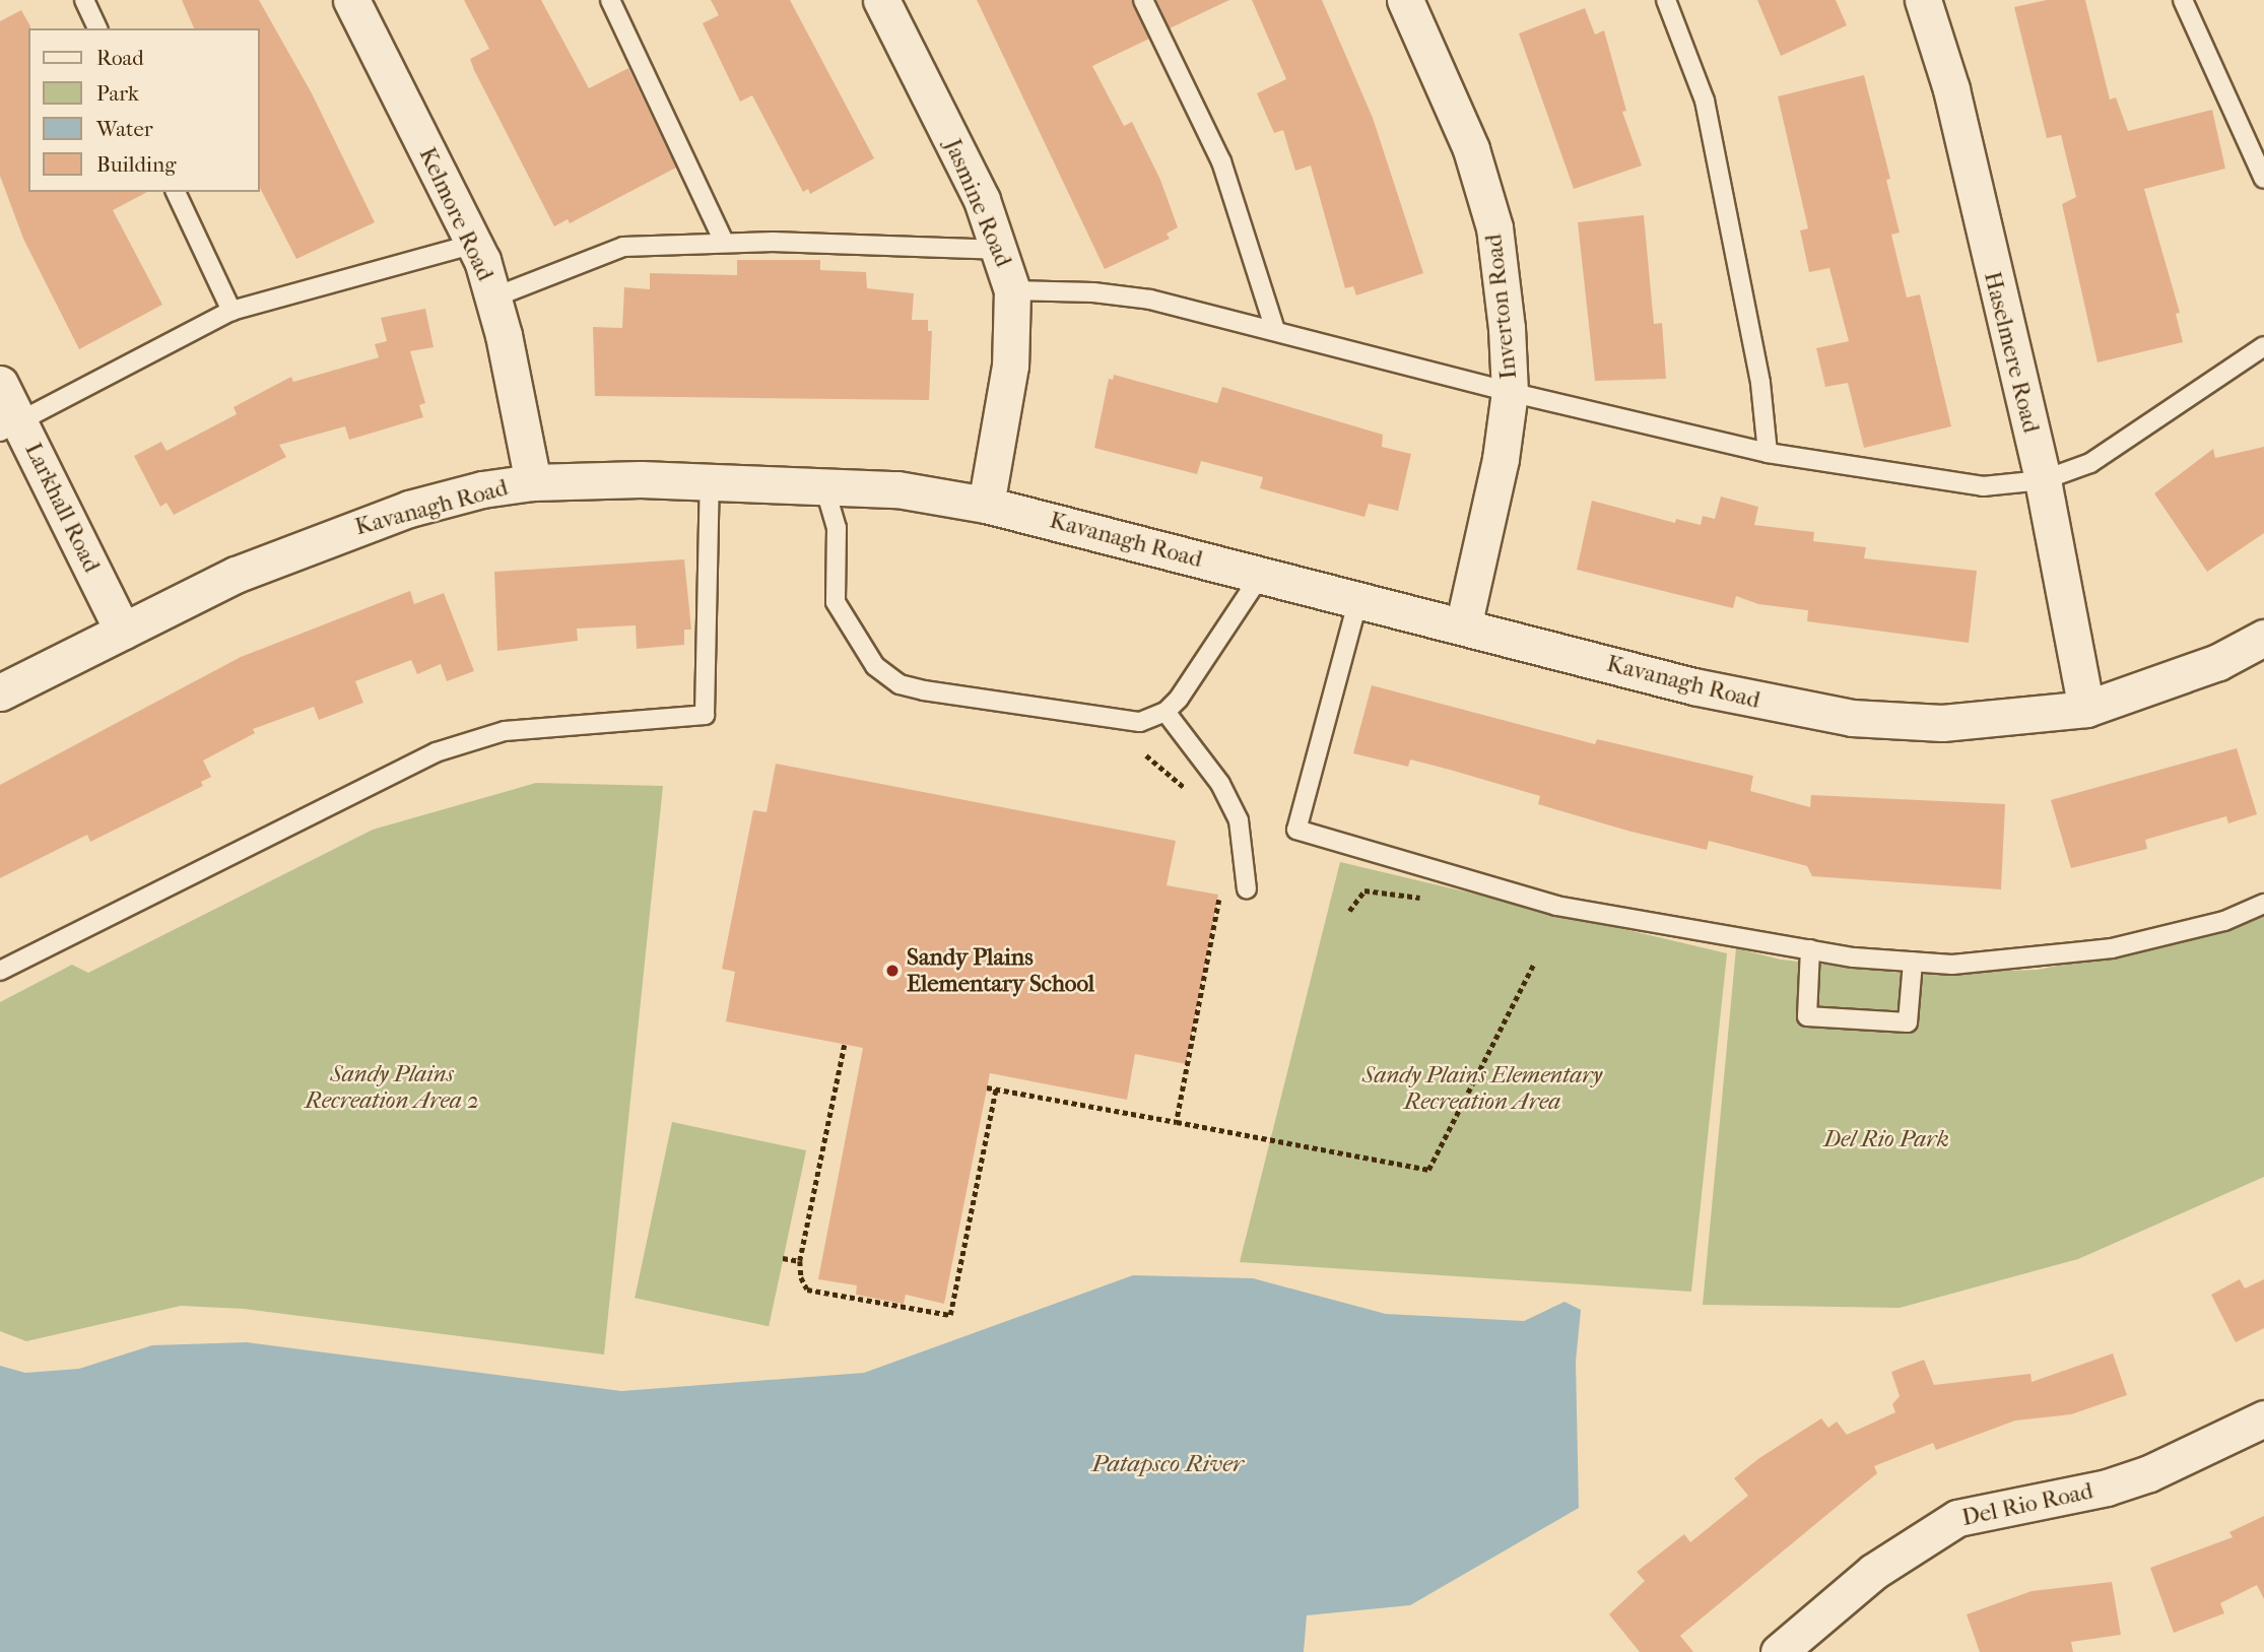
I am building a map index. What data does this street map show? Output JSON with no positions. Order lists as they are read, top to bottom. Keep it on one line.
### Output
{"streets":{"street":["Jasmine Road","Kelmore Road","Inverton Road","Haselmere Road","Larkhall Road","Kavanagh Road","Del Rio Road"]},"crossings":[["Jasmine Road","Kavanagh Road"],["Kelmore Road","Kavanagh Road"],["Inverton Road","Kavanagh Road"],["Haselmere Road","Kavanagh Road"],["Larkhall Road","Kavanagh Road"]],"water":["Patapsco River"],"parks":["Sandy Plains Recreation Area 2","Sandy Plains Elementary Recreation Area","Del Rio Park"],"places":["Sandy Plains Elementary School"],"legend":["Road","Park","Water","Building"]}
